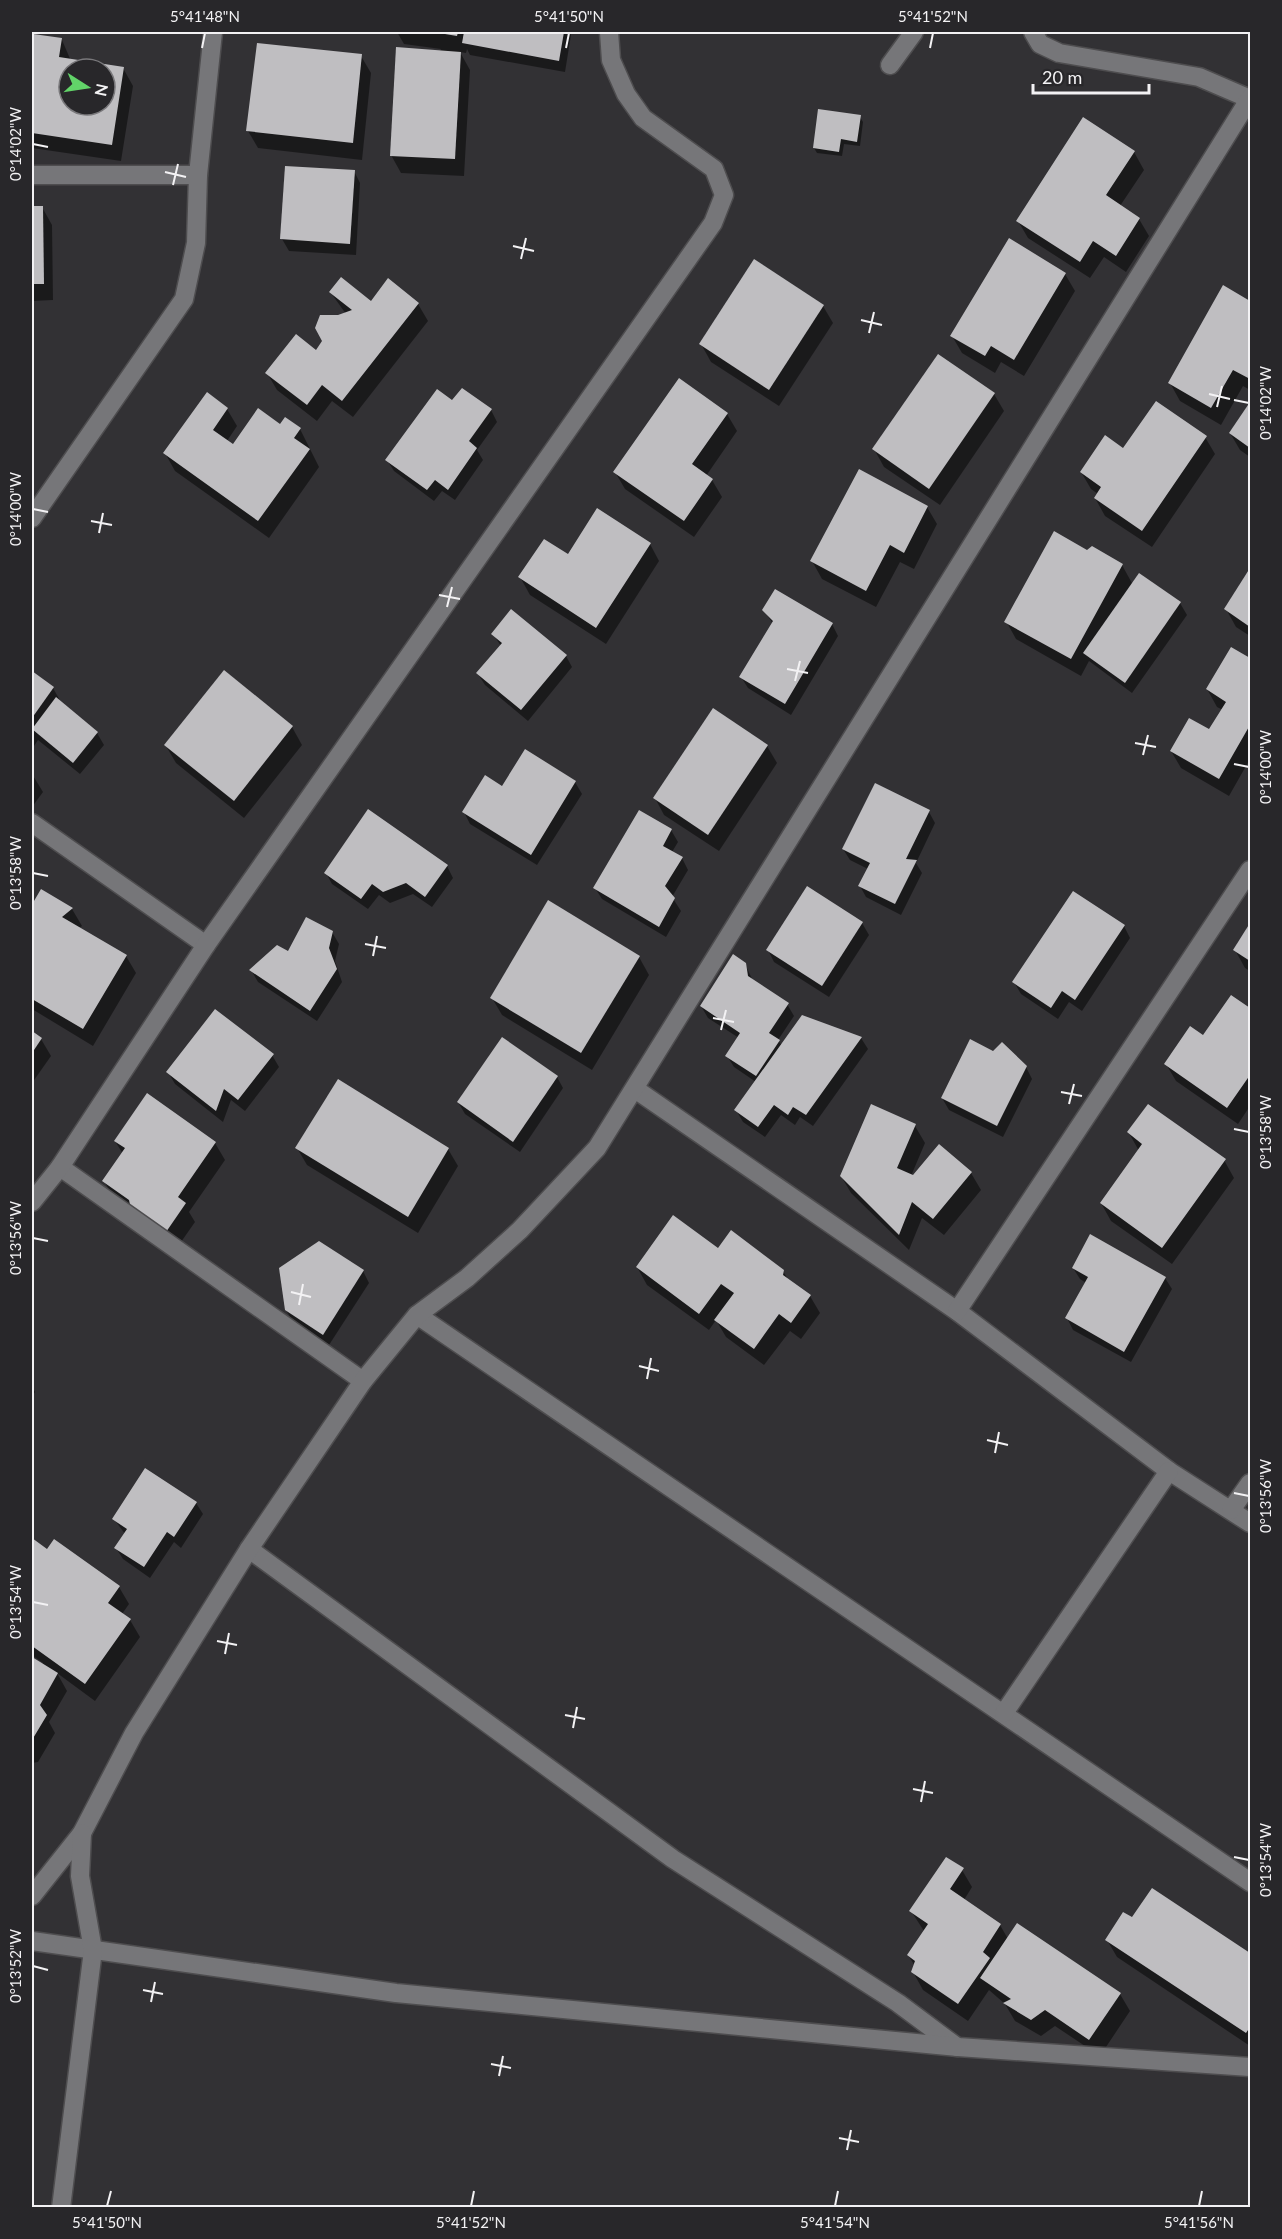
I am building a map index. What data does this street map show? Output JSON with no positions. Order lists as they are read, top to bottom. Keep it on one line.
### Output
{"scale_bar":"20 m","north":"right","coordinates":["5°41'48\"N","5°41'50\"N","5°41'52\"N","0°14'02\"W","0°14'00\"W","0°13'58\"W","0°13'56\"W","0°13'54\"W","0°13'52\"W","5°41'54\"N","5°41'56\"N"]}
